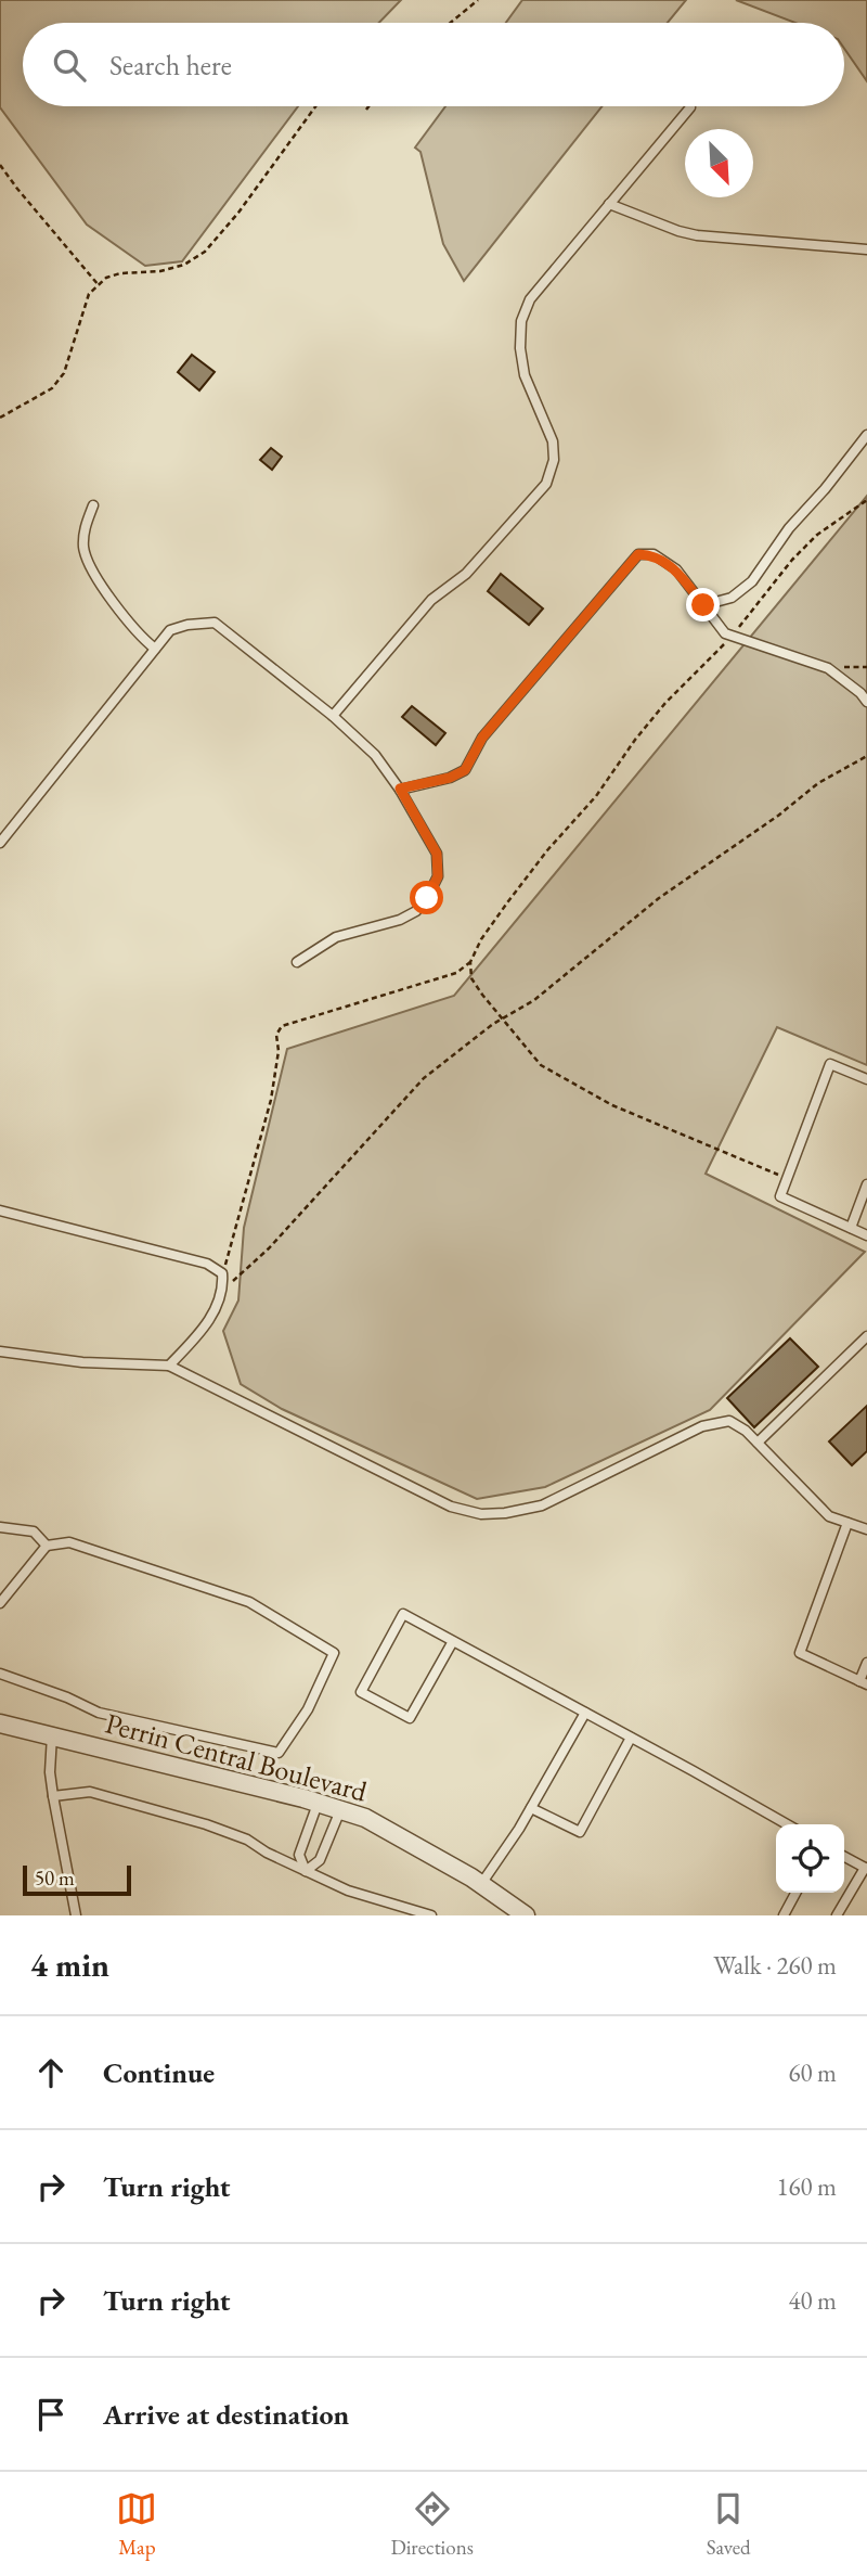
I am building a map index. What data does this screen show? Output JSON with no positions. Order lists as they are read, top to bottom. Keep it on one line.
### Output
{"streets":{"street":["Perrin Central Boulevard"]},"scale_bar":"50 m","north":"bottom right","page":{"search":"Search here","scale":"50 m","heading":["4 min","Walk · 260 m"],"list":[["Continue","60 m"],["Turn right","160 m"],["Turn right","40 m"],"Arrive at destination"],"nav":["Map","Directions","Saved"]}}
